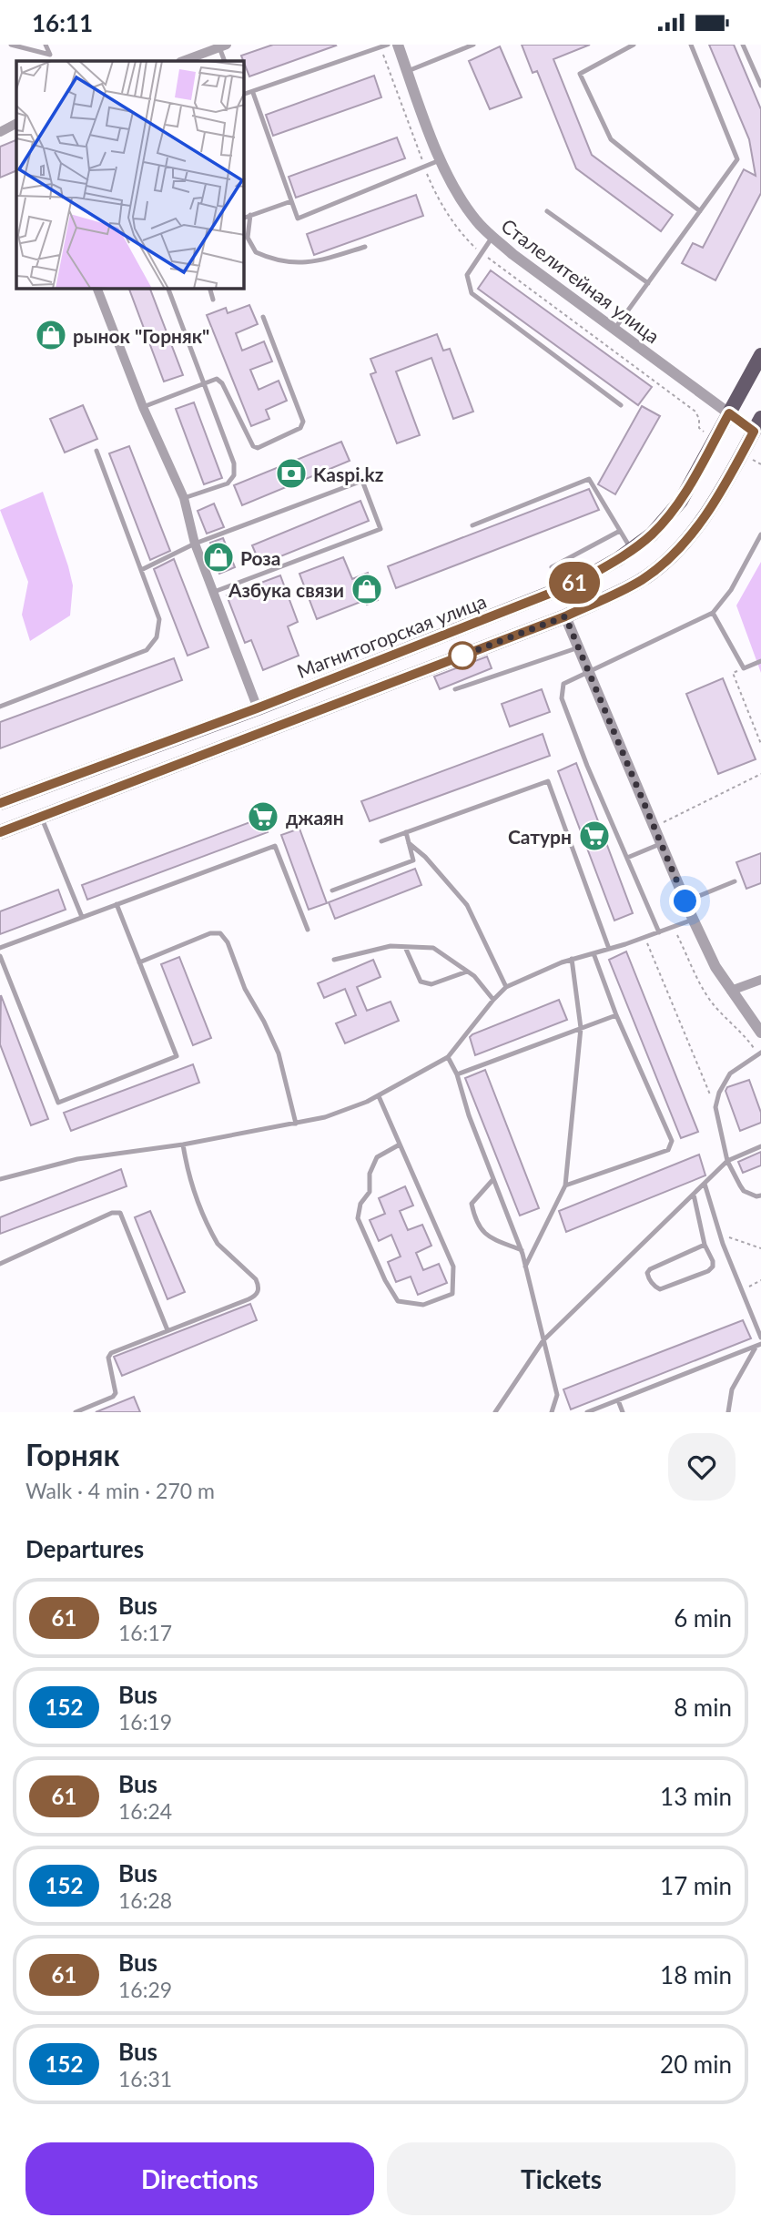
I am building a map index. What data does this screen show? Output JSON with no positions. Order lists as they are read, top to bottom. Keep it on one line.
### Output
{"streets":{"main road":["Магнитогорская улица"],"street":["Сталелитейная улица"]},"crossings":[["Сталелитейная улица","Магнитогорская улица"]],"places":{"shop":["рынок \"Горняк\"","Роза","Азбука связи"],"bank":["Kaspi.kz"],"supermarket":["джаян","Сатурн"]},"lines":["bus line 61"],"page":{"status":"16:11","on_map":"61","heading":[["Горняк","Walk · 4 min · 270 m"],"Departures"],"list":[{"mark":"61","name":"Bus","note":"16:17","value":"6 min"},{"mark":"152","name":"Bus","note":"16:19","value":"8 min"},{"mark":"61","name":"Bus","note":"16:24","value":"13 min"},{"mark":"152","name":"Bus","note":"16:28","value":"17 min"},{"mark":"61","name":"Bus","note":"16:29","value":"18 min"},{"mark":"152","name":"Bus","note":"16:31","value":"20 min"}],"buttons":["Directions","Tickets"]}}
